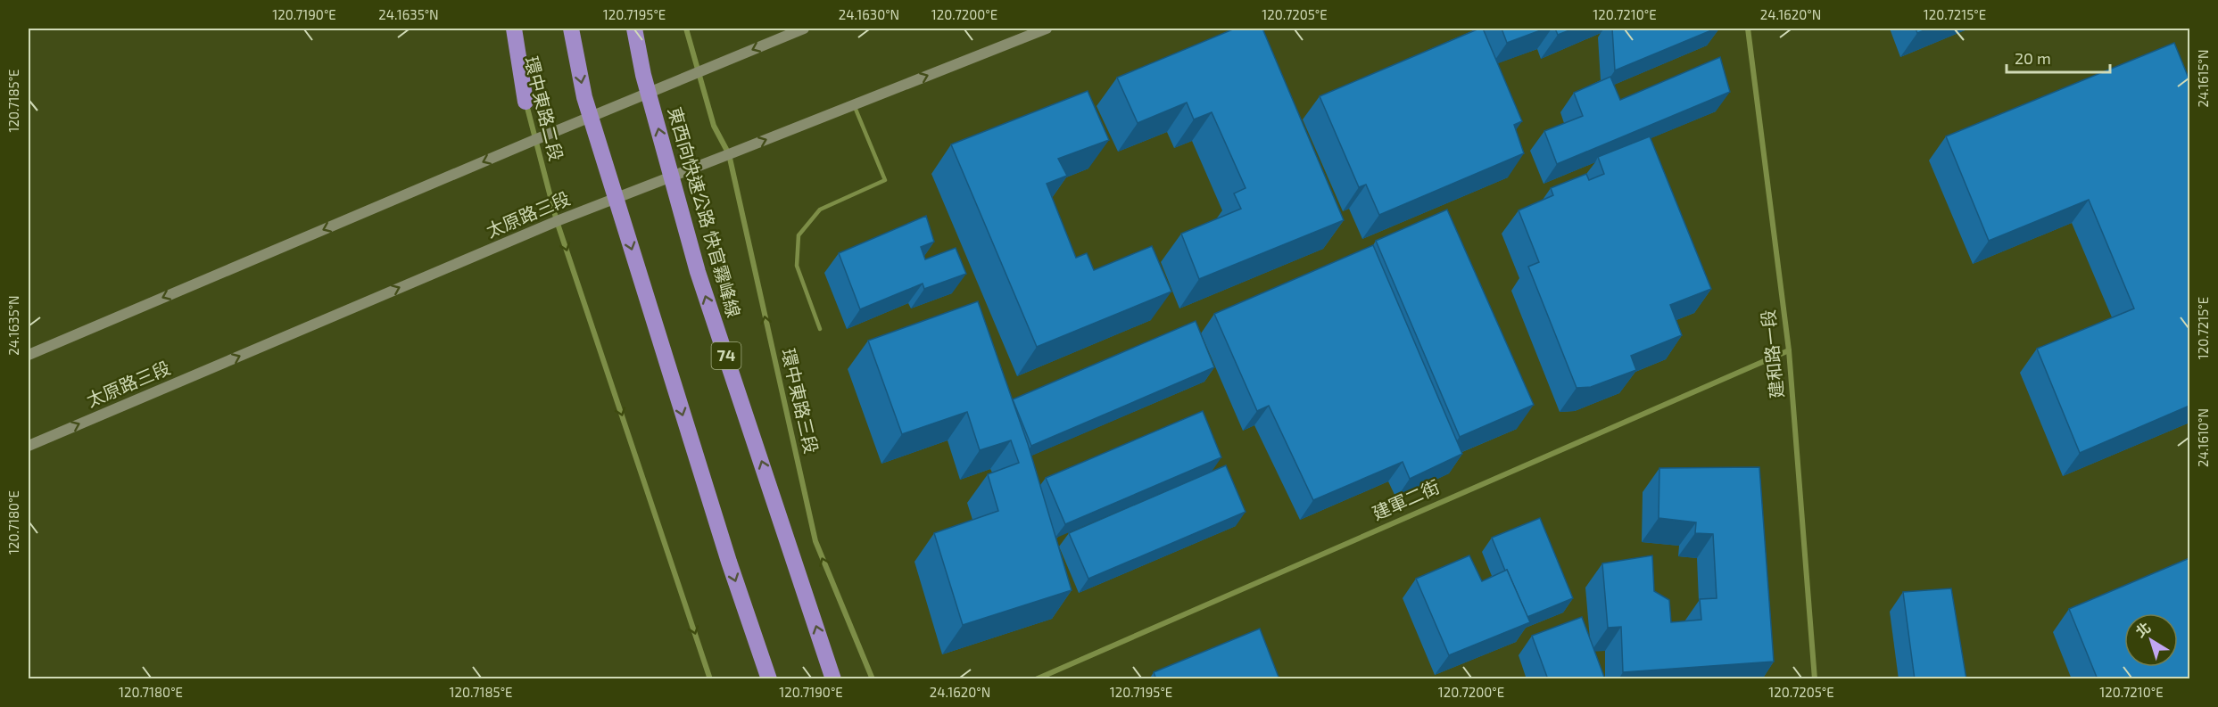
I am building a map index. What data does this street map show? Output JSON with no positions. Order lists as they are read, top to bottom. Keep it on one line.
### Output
{"streets":{"highway":["東西向快速公路 快官霧峰線","74"],"main road":["太原路三段"],"street":["環中東路二段","建和路一段","環中東路三段","建軍二街"]},"crossings":[["環中東路二段","太原路三段"],["太原路三段","環中東路三段"],["建和路一段","建軍二街"]],"one_way":["環中東路三段"],"scale_bar":"20 m","north":"top left","coordinates":["120.7190°E","24.1635°N","120.7195°E","24.1630°N","120.7200°E","120.7205°E","120.7210°E","24.1620°N","120.7215°E","24.1615°N","120.7185°E","24.1610°N","120.7180°E"]}
